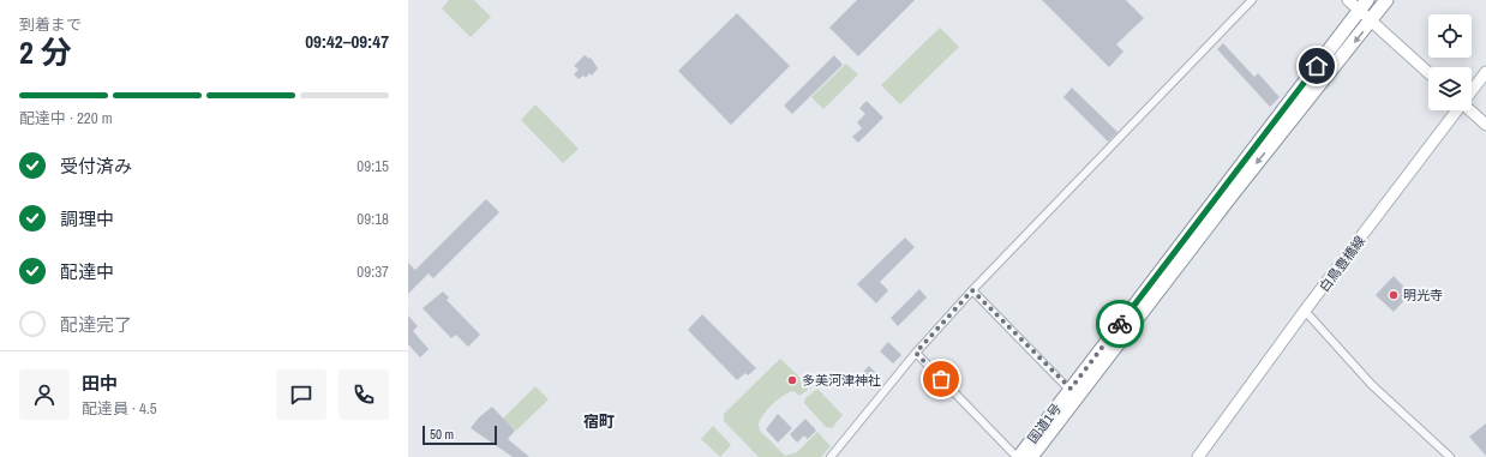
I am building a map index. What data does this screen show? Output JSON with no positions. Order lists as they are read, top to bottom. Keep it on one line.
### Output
{"streets":{"highway":["国道1号"],"main road":["白鳥豊橋線"]},"districts":["宿町"],"places":["明光寺","多美河津神社"],"scale_bar":"50 m","page":{"heading":["2 分","到着まで","09:42–09:47"],"panel":["田中","配達員 · 4.5"],"bar":"配達中 · 220 m","list":[["受付済み","09:15"],["調理中","09:18"],["配達中","09:37"],"配達完了"],"scale":"50 m"}}
